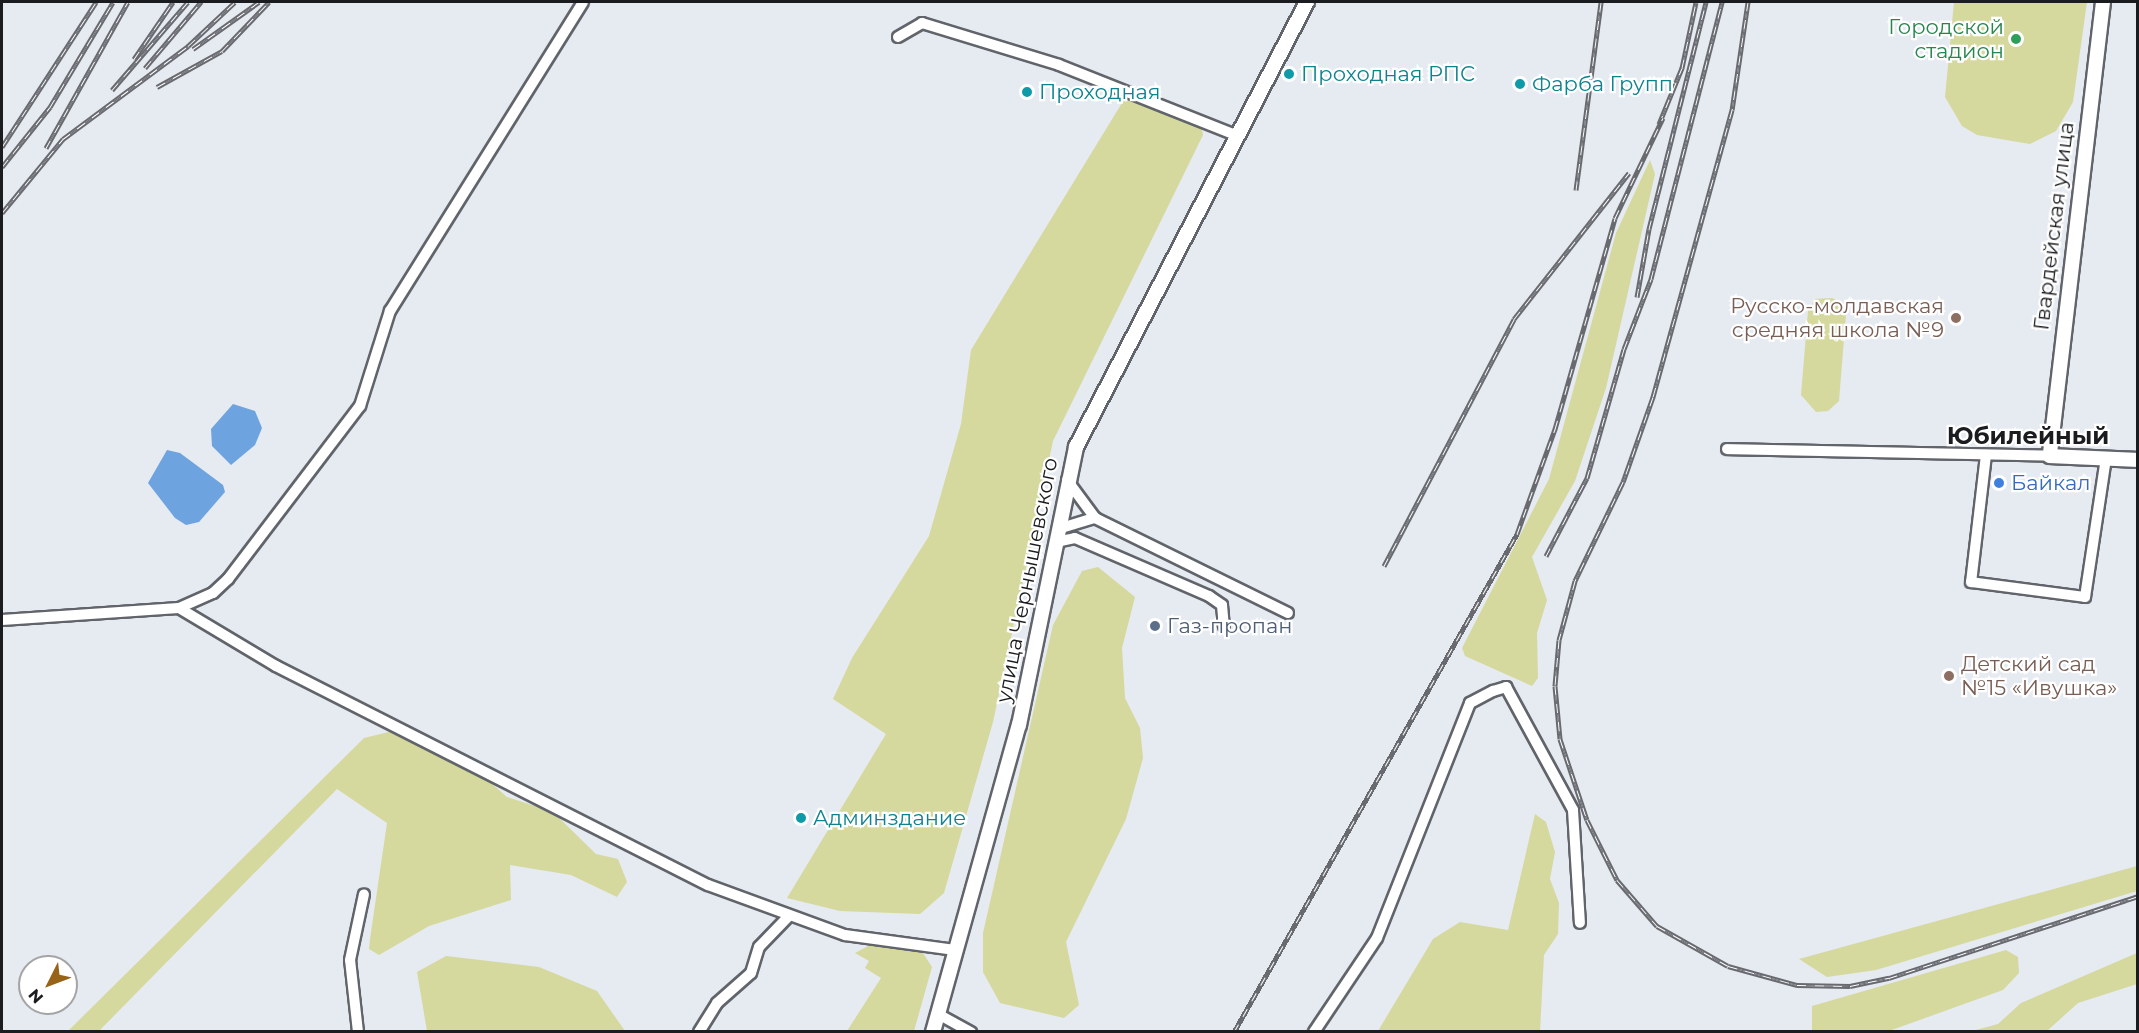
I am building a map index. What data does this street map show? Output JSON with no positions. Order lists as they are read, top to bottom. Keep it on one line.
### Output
{"streets":{"main road":["Гвардейская улица","улица Чернышевского"]},"districts":["Юбилейный"],"places":["Городской стадион","Проходная РПС","Фарба Групп","Проходная","Русско-молдавская средняя школа №9","Байкал","Газ-пропан","Детский сад №15 «Ивушка»","Админздание"],"north":"bottom left"}
